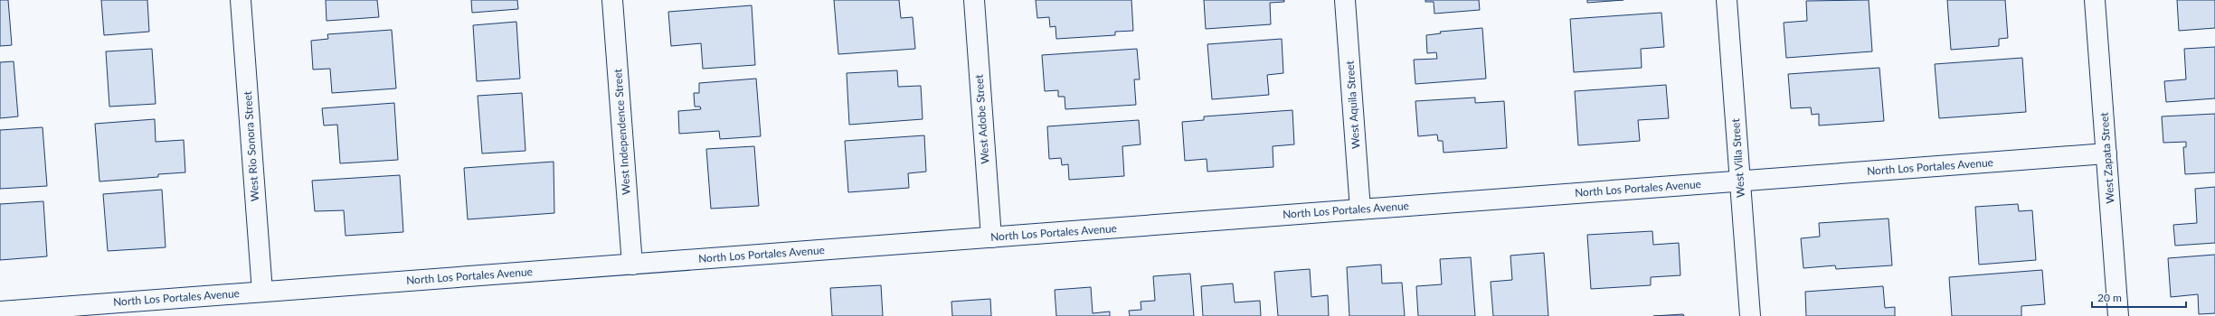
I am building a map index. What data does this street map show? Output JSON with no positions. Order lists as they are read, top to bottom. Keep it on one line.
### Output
{"streets":{"street":["West Aquila Street","West Adobe Street","West Independence Street","West Rio Sonora Street","West Villa Street","West Zapata Street","North Los Portales Avenue"]},"crossings":[["West Aquila Street","North Los Portales Avenue"],["West Adobe Street","North Los Portales Avenue"],["West Independence Street","North Los Portales Avenue"],["West Rio Sonora Street","North Los Portales Avenue"],["West Villa Street","North Los Portales Avenue"],["West Zapata Street","North Los Portales Avenue"]],"scale_bar":"20 m"}
